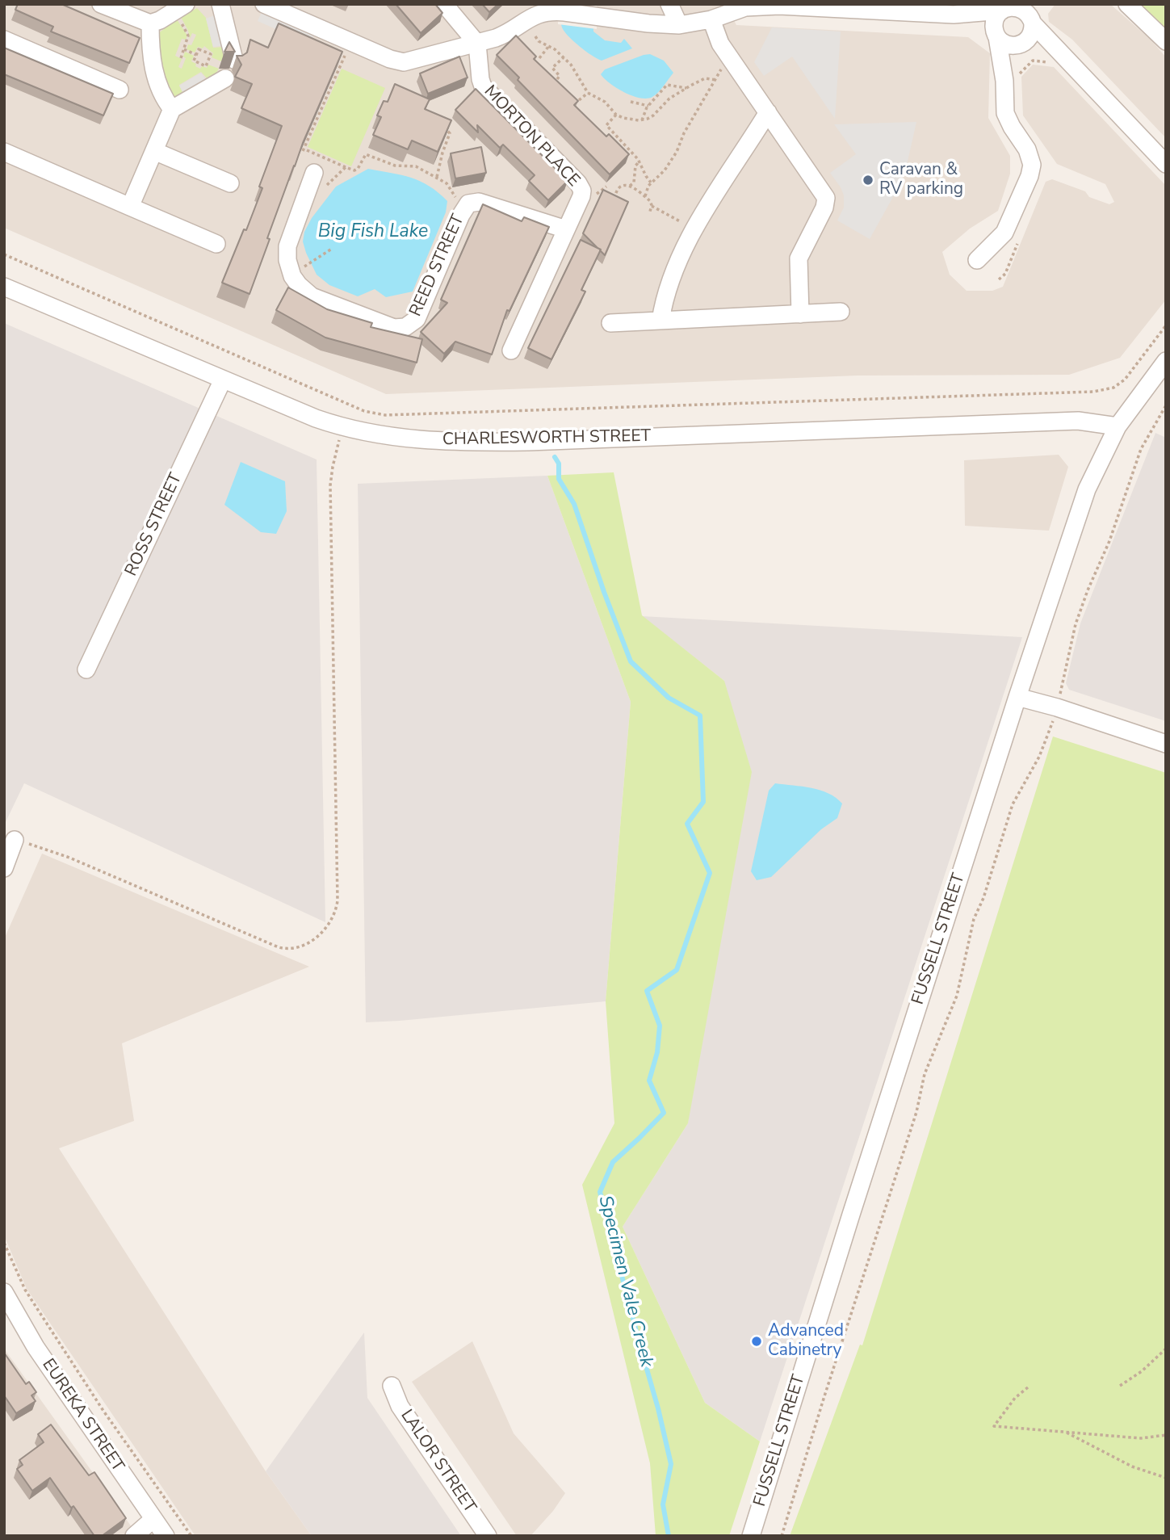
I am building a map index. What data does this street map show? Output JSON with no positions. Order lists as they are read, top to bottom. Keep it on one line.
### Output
{"streets":{"street":["MORTON PLACE","REED STREET","CHARLESWORTH STREET","ROSS STREET","FUSSELL STREET","EUREKA STREET","LALOR STREET"]},"crossings":[["MORTON PLACE","REED STREET"],["CHARLESWORTH STREET","ROSS STREET"],["CHARLESWORTH STREET","FUSSELL STREET"]],"water":["Big Fish Lake","Specimen Vale Creek"],"places":["Caravan & RV parking","Advanced Cabinetry"]}
